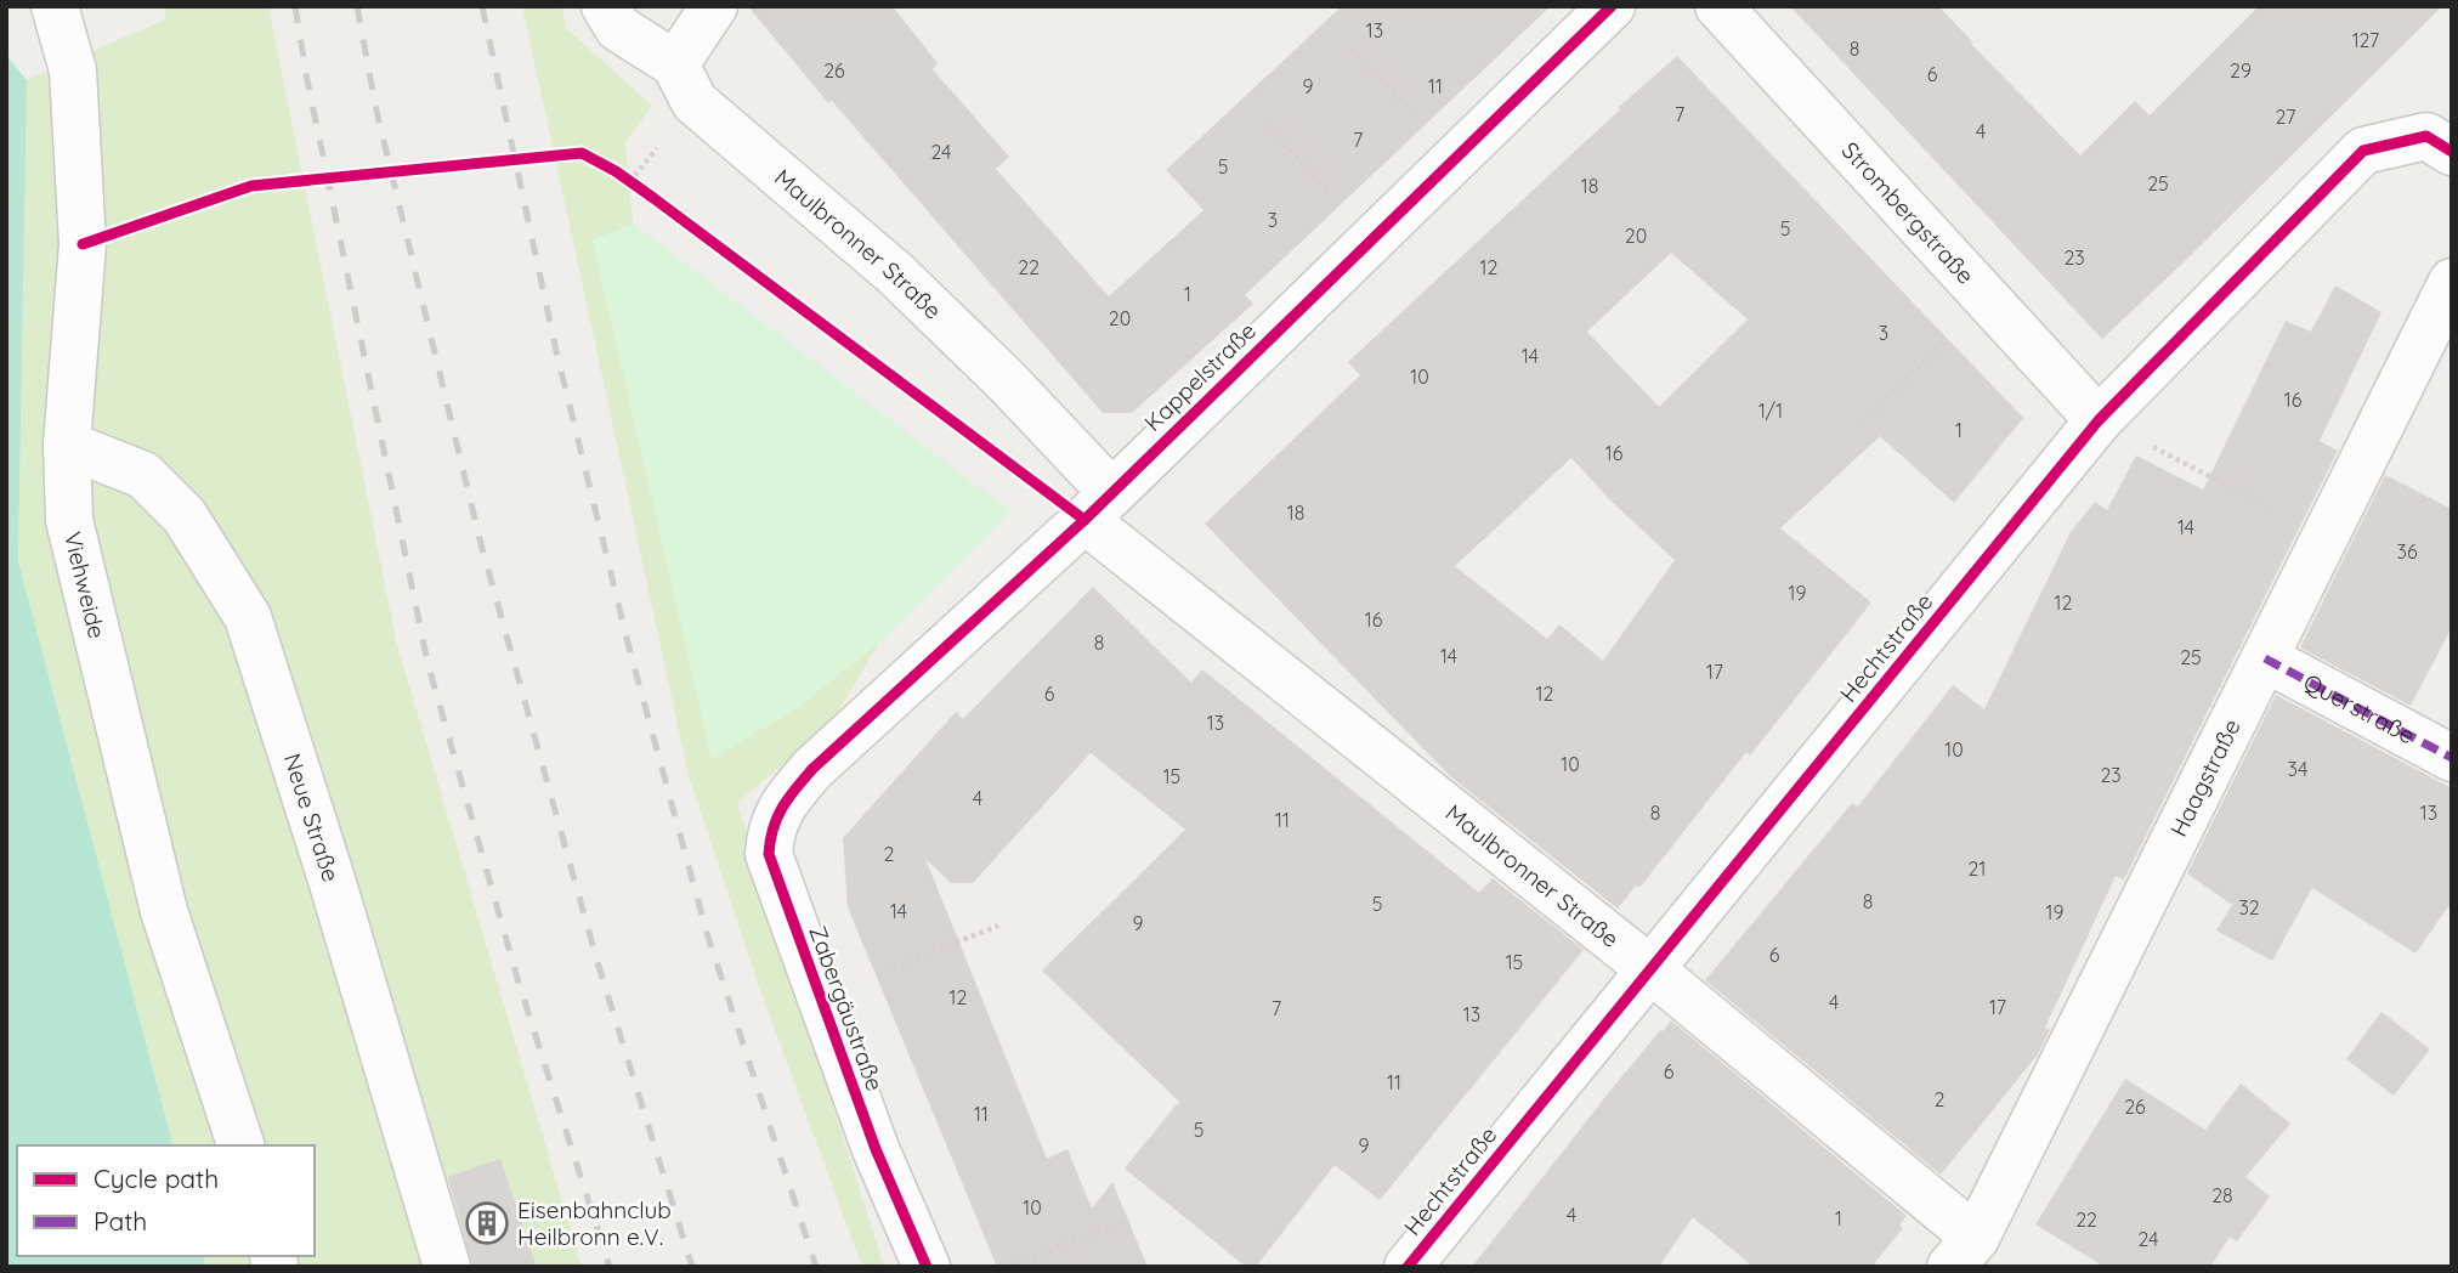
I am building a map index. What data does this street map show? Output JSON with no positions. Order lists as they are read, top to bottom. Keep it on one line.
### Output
{"streets":{"street":["Strombergstraße","Maulbronner Straße","Kappelstraße","Viehweide","Hechtstraße","Querstraße","Haagstraße","Neue Straße","Zabergäustraße"]},"crossings":[["Strombergstraße","Hechtstraße"],["Maulbronner Straße","Kappelstraße"],["Maulbronner Straße","Hechtstraße"],["Maulbronner Straße","Haagstraße"],["Kappelstraße","Zabergäustraße"],["Viehweide","Neue Straße"],["Querstraße","Haagstraße"]],"places":{"building":["Eisenbahnclub Heilbronn e.V."]},"house_numbers":["13","127","8","26","29","6","9","11","7","27","4","7","24","5","25","18","3","5","20","23","22","12","1","20","3","14","10","16","1/1","1","16","18","14","36","19","12","16","8","14","25","17","6","12","13","10","10","34","23","15","4","8","13","11","2","21","8","5","32","14","19","9","6","15","12","4","17","7","13","6","11","2","26","11","5","9","28","10","4","1","22","24"],"legend":["Cycle path","Path"]}
